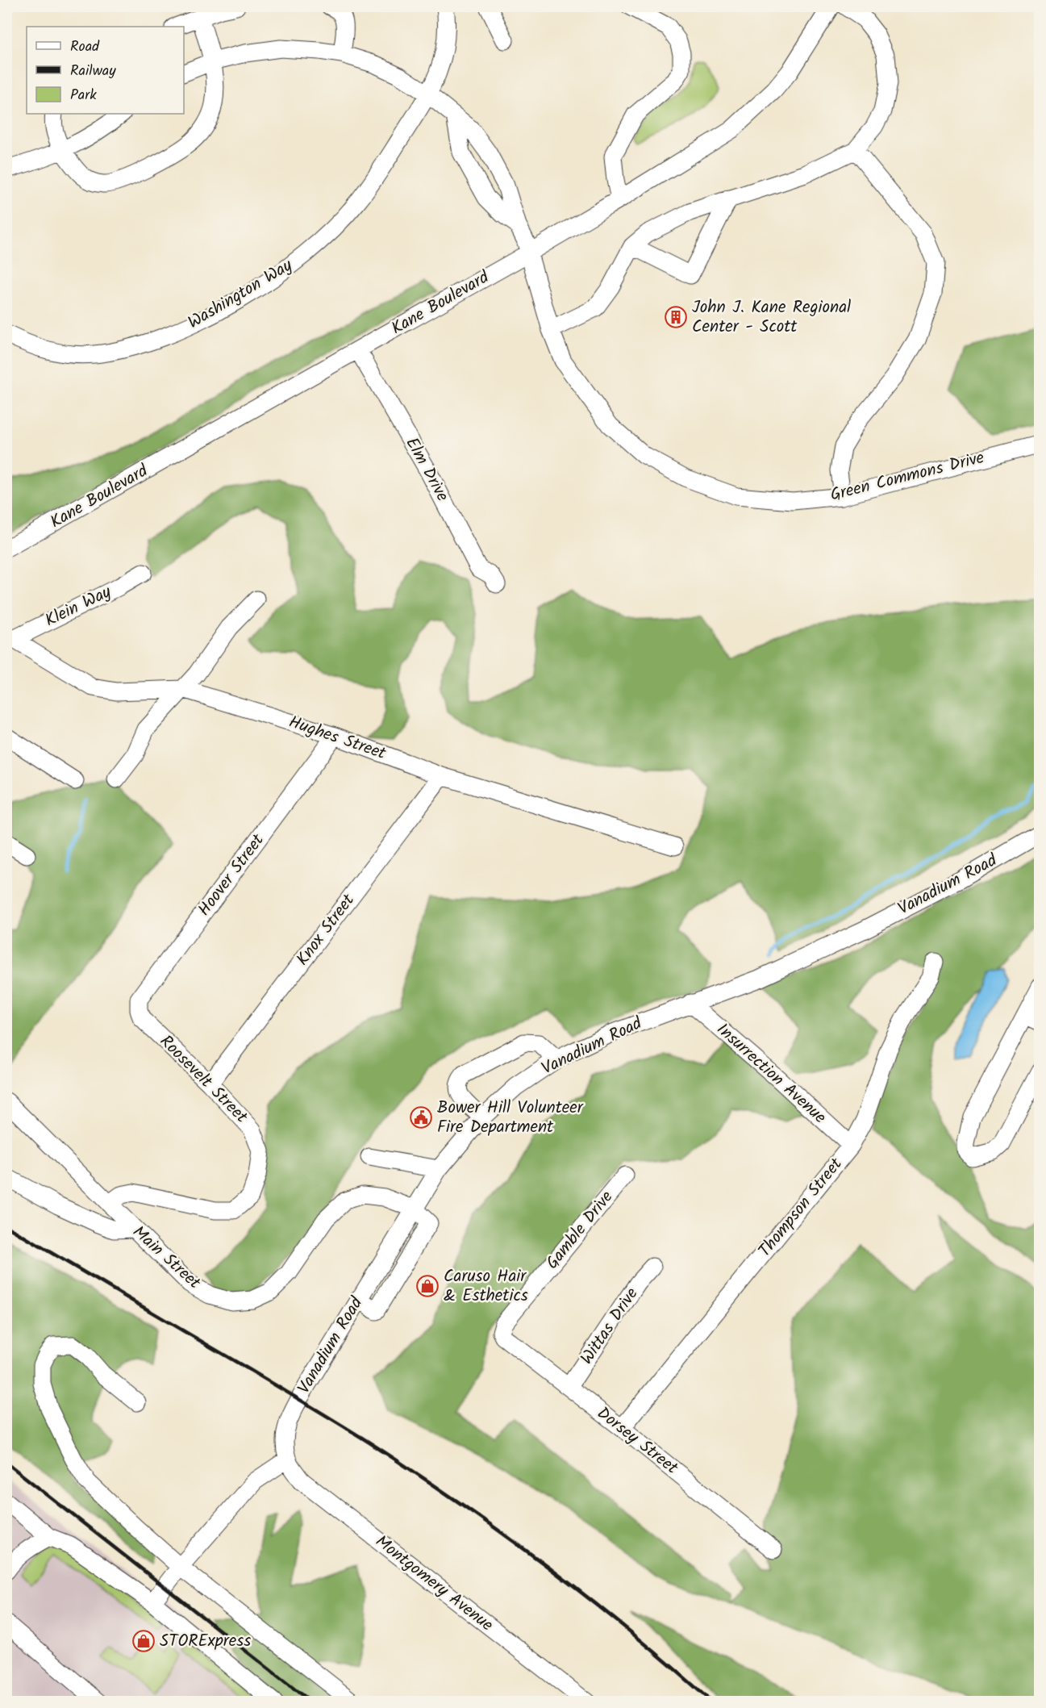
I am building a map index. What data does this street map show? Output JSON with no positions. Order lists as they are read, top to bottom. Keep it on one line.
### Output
{"streets":{"street":["Washington Way","Kane Boulevard","Elm Drive","Green Commons Drive","Klein Way","Hughes Street","Hoover Street","Vanadium Road","Knox Street","Insurrection Avenue","Roosevelt Street","Thompson Street","Gamble Drive","Main Street","Wittas Drive","Dorsey Street","Montgomery Avenue"]},"crossings":[["Washington Way","Green Commons Drive"],["Kane Boulevard","Elm Drive"],["Kane Boulevard","Green Commons Drive"],["Klein Way","Hughes Street"],["Hughes Street","Hoover Street"],["Hughes Street","Knox Street"],["Hoover Street","Roosevelt Street"],["Vanadium Road","Insurrection Avenue"],["Vanadium Road","Main Street"],["Vanadium Road","Montgomery Avenue"],["Knox Street","Roosevelt Street"],["Insurrection Avenue","Thompson Street"],["Roosevelt Street","Main Street"],["Thompson Street","Dorsey Street"],["Gamble Drive","Dorsey Street"],["Wittas Drive","Dorsey Street"]],"places":{"building":["John J. Kane Regional Center - Scott"],"public building":["Bower Hill Volunteer Fire Department"],"shop":["Caruso Hair & Esthetics","STORExpress"]},"legend":["Road","Railway","Park"]}
